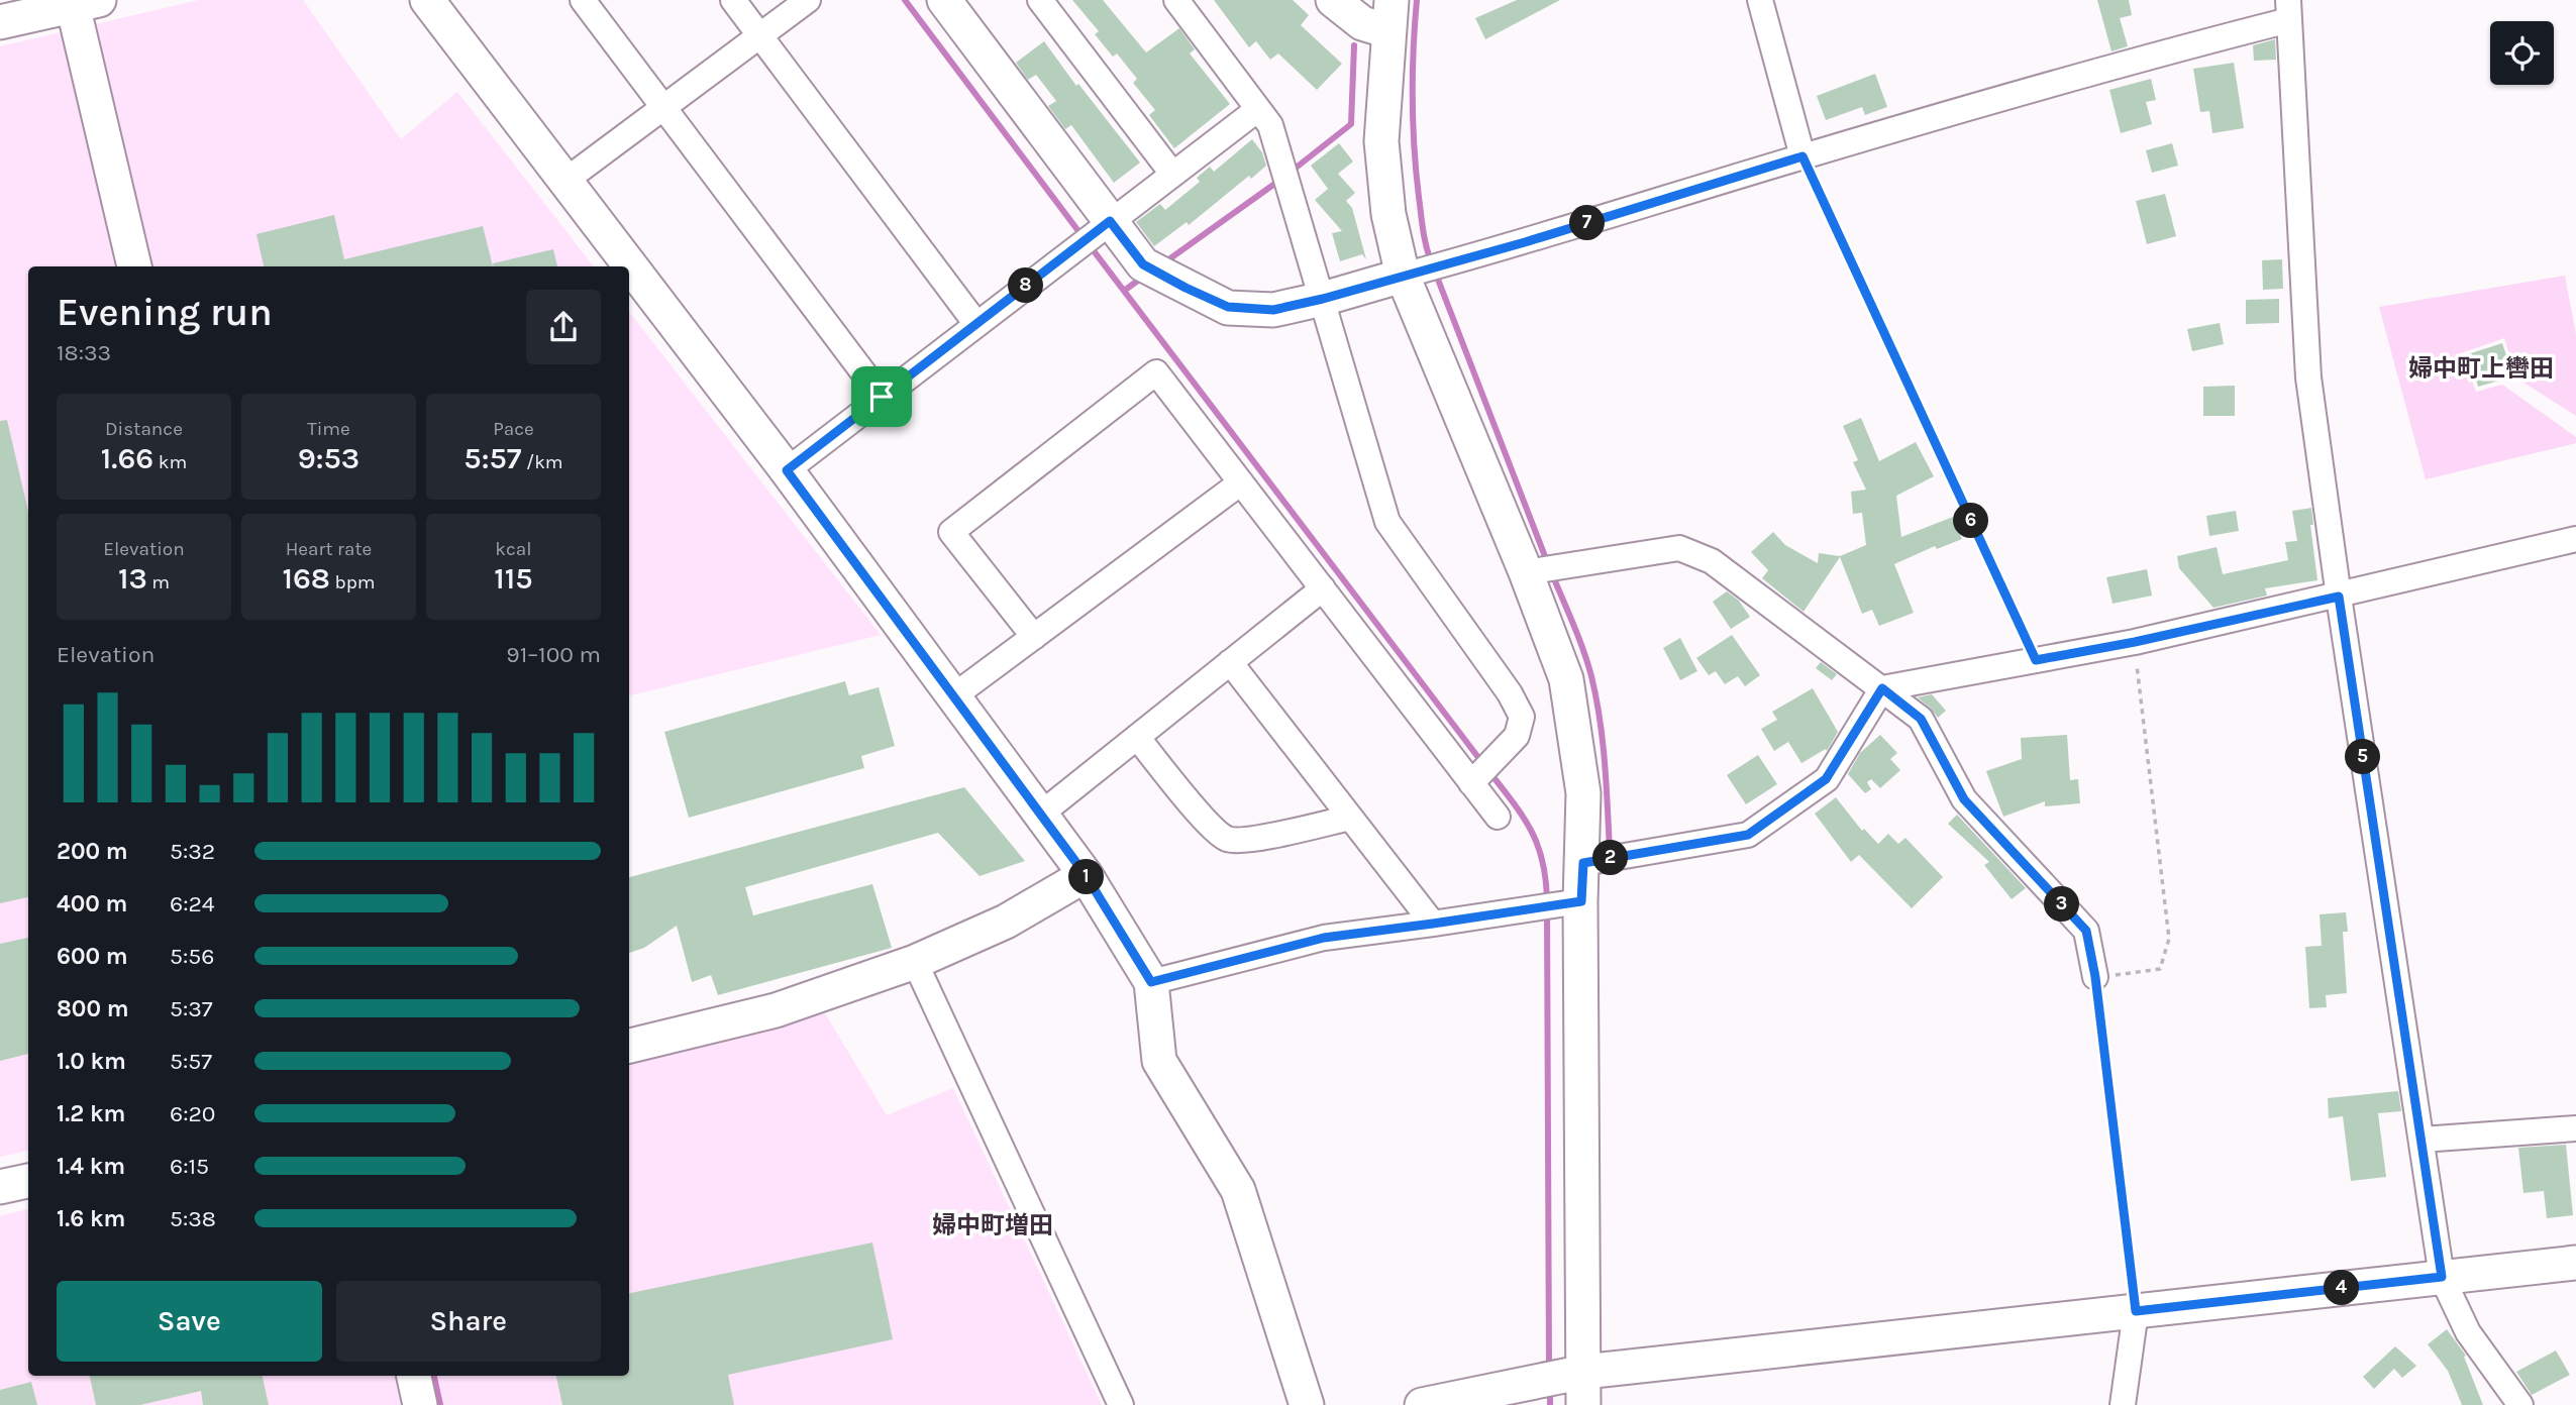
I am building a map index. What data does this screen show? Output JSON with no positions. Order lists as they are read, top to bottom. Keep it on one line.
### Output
{"districts":["婦中町上轡田","婦中町増田"],"page":{"pins":["7","8","6","5","2","1","3","4"],"heading":["Evening run","18:33"],"stats":[["Distance","1.66 km"],["Time","9:53"],["Pace","5:57 /km"],["Elevation","13 m"],["Heart rate","168 bpm"],["kcal","115"]],"chart":["Elevation","91–100 m"],"list":[{"name":"200 m","note":"5:32"},{"name":"400 m","note":"6:24"},{"name":"600 m","note":"5:56"},{"name":"800 m","note":"5:37"},{"name":"1.0 km","note":"5:57"},{"name":"1.2 km","note":"6:20"},{"name":"1.4 km","note":"6:15"},{"name":"1.6 km","note":"5:38"}],"buttons":["Save","Share"]}}
